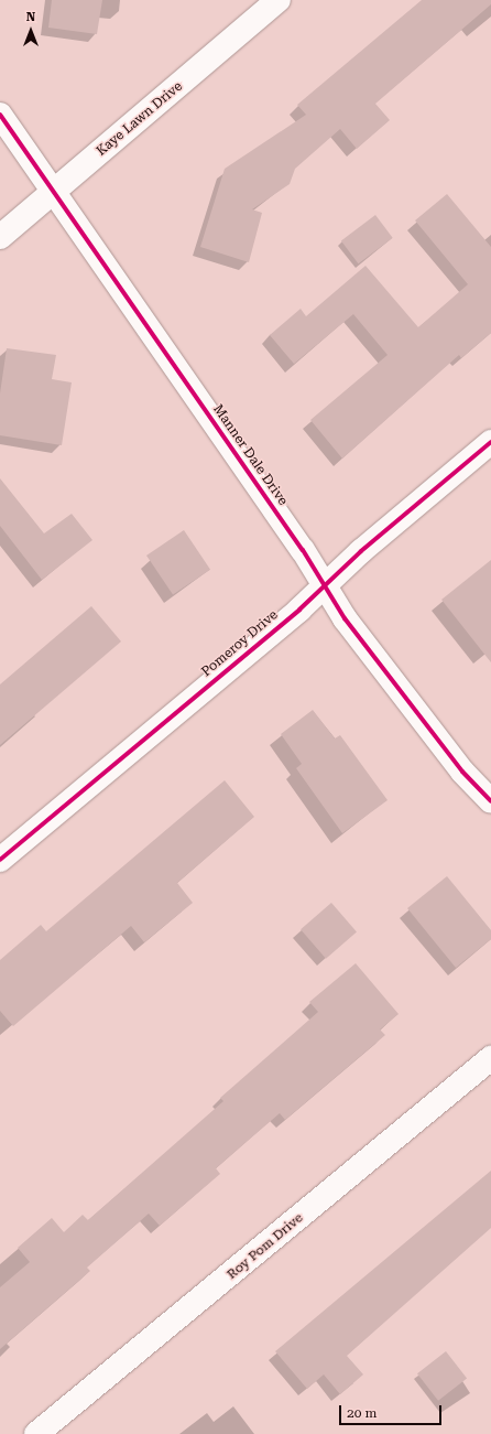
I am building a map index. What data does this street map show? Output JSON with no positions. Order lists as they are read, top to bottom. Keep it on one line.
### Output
{"streets":{"street":["Kaye Lawn Drive","Manner Dale Drive","Pomeroy Drive","Roy Pom Drive"]},"crossings":[["Kaye Lawn Drive","Manner Dale Drive"],["Manner Dale Drive","Pomeroy Drive"]],"scale_bar":"20 m","north":"top"}
